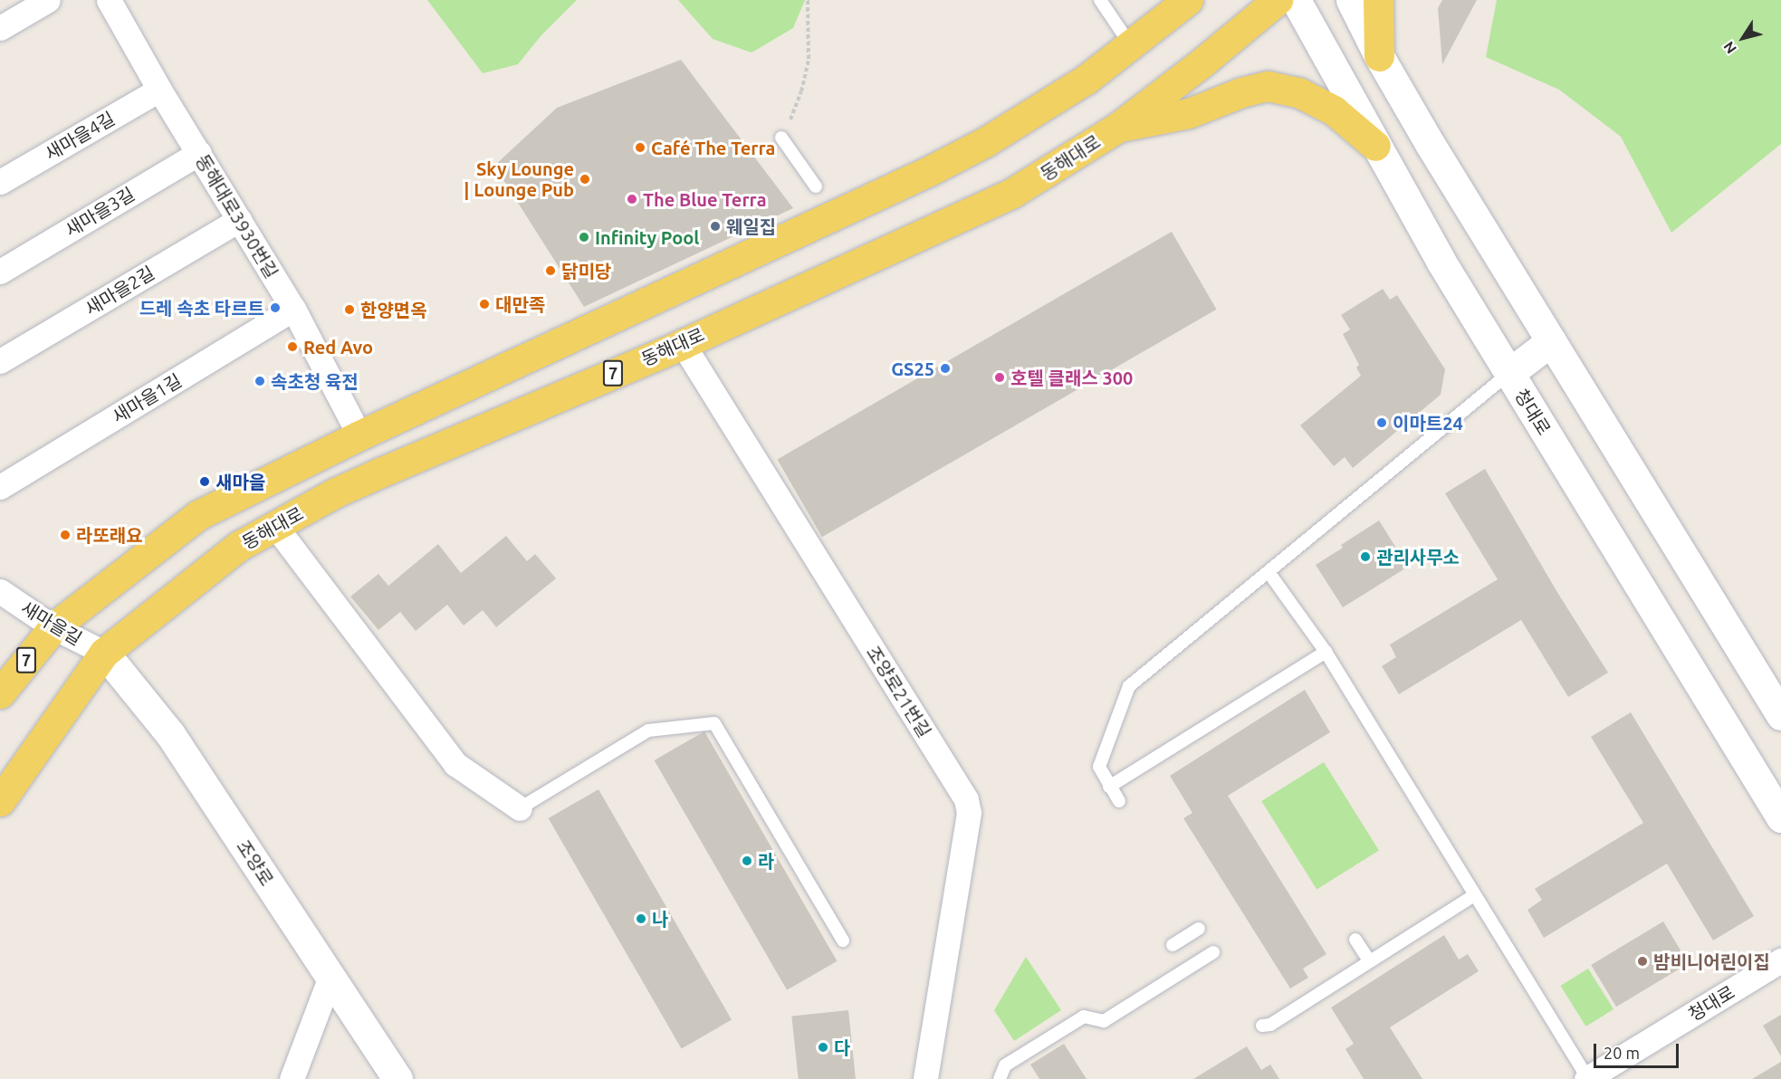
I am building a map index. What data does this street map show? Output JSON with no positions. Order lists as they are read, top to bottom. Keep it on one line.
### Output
{"streets":{"main road":["동해대로","7"],"street":["새마을4길","새마을3길","동해대로3930번길","새마을2길","새마을1길","청대로","새마을길","조양로21번길","조양로"]},"crossings":[["새마을4길","동해대로3930번길"],["동해대로","새마을길"],["동해대로","조양로21번길"],["동해대로","조양로"],["새마을3길","동해대로3930번길"],["동해대로3930번길","새마을2길"],["동해대로3930번길","7"],["동해대로3930번길","새마을1길"],["7","새마을길"],["새마을길","조양로"]],"places":["Café The Terra","Sky Lounge | Lounge Pub","The Blue Terra","웨일집","Infinity Pool","닭미당","대만족","드레 속초 타르트","한양면옥","Red Avo","GS25","호텔 클래스 300","속초청 육전","이마트24","새마을","라또래요","관리사무소","라","나","밤비니어린이집","다"],"scale_bar":"20 m","north":"bottom left"}
